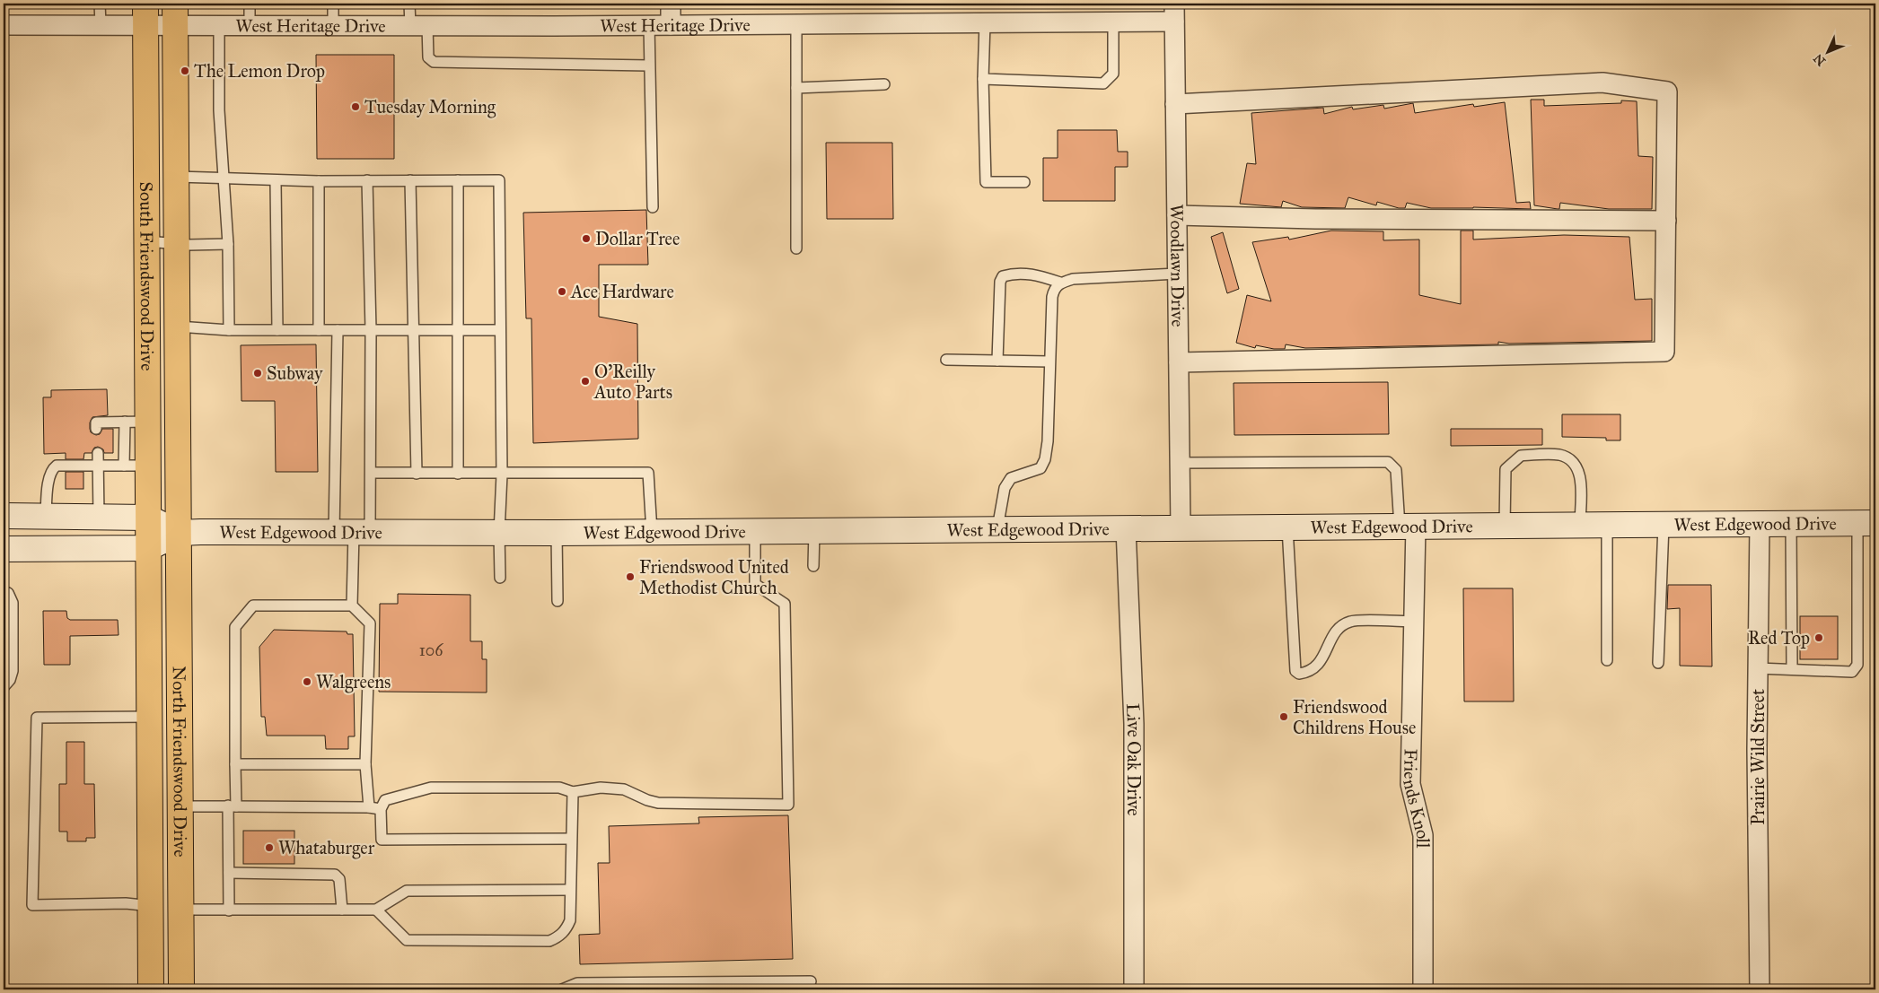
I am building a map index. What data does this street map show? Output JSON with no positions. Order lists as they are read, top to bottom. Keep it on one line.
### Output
{"streets":{"main road":["South Friendswood Drive","West Edgewood Drive","North Friendswood Drive"],"street":["West Heritage Drive","Woodlawn Drive","Prairie Wild Street","Live Oak Drive","Friends Knoll"]},"crossings":[["West Heritage Drive","Woodlawn Drive"],["West Heritage Drive","South Friendswood Drive"],["Woodlawn Drive","West Edgewood Drive"],["South Friendswood Drive","West Edgewood Drive"],["South Friendswood Drive","North Friendswood Drive"],["West Edgewood Drive","Prairie Wild Street"],["West Edgewood Drive","Live Oak Drive"],["West Edgewood Drive","North Friendswood Drive"],["West Edgewood Drive","Friends Knoll"]],"places":["The Lemon Drop","Tuesday Morning","Dollar Tree","Ace Hardware","Subway","O'Reilly Auto Parts","Friendswood United Methodist Church","Red Top","Walgreens","Friendswood Childrens House","Whataburger"],"house_numbers":["106"],"north":"bottom left"}
